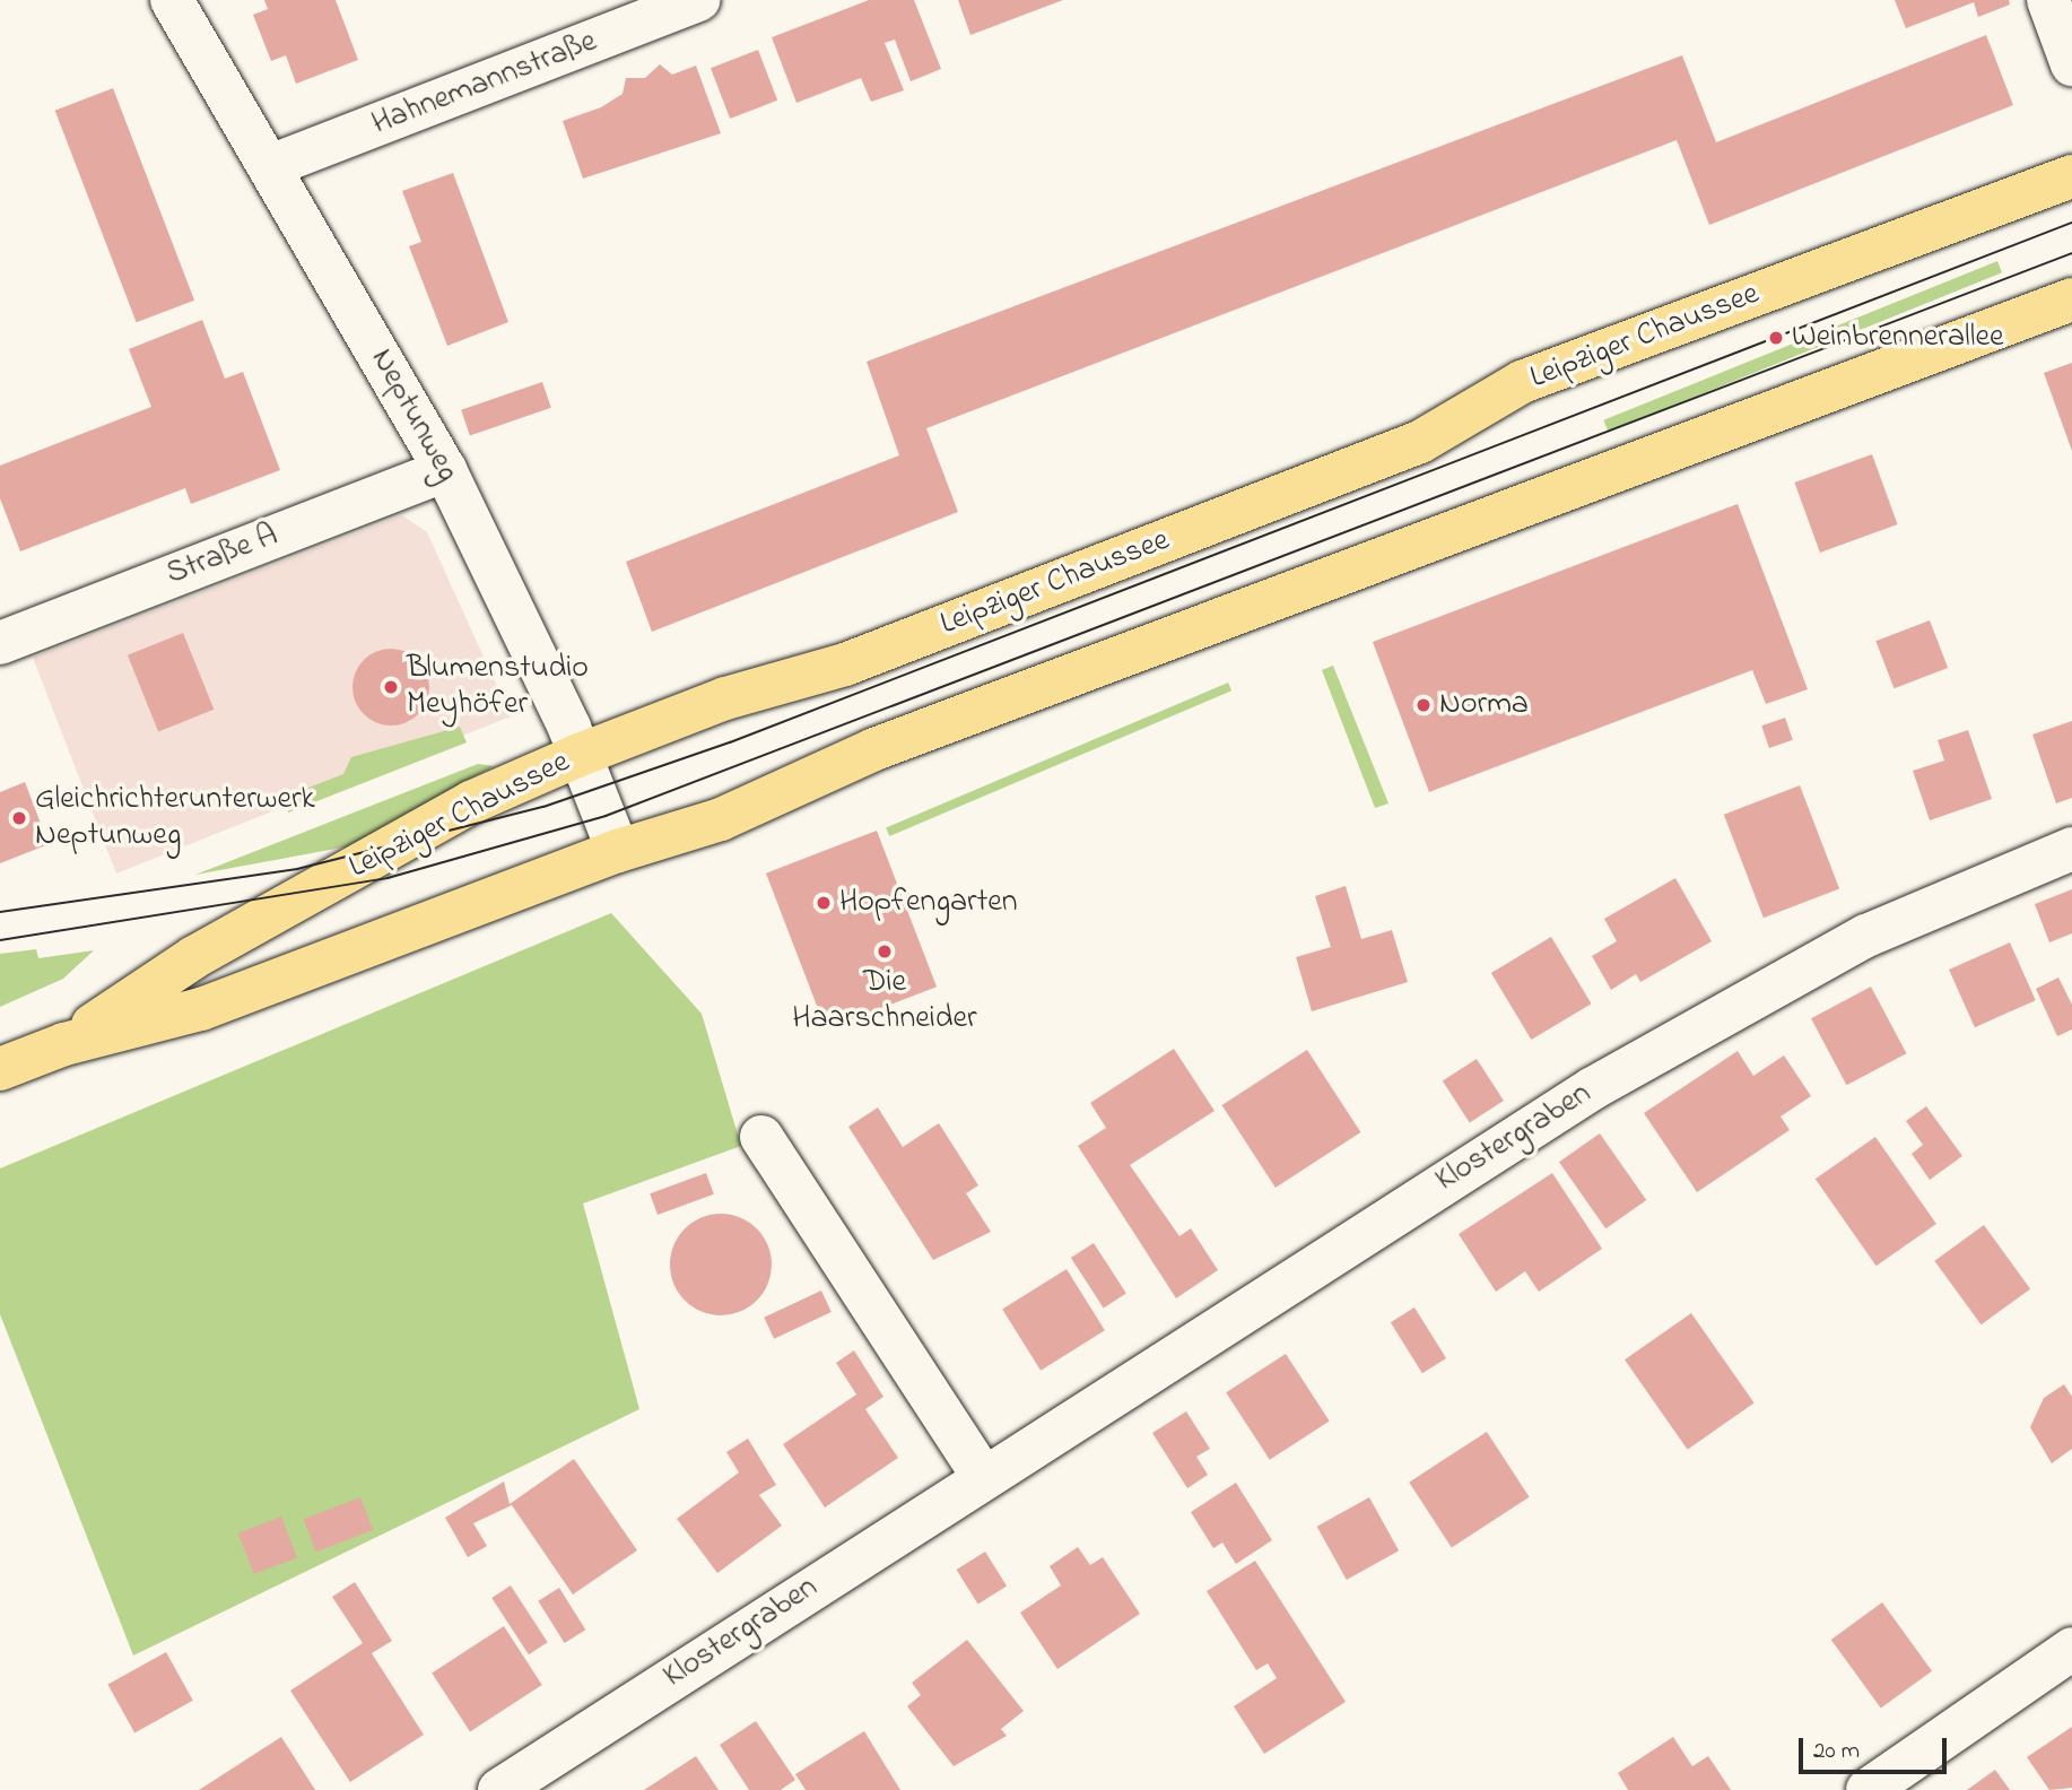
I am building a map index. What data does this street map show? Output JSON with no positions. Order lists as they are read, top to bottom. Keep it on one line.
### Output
{"streets":{"main road":["Leipziger Chaussee"],"street":["Hahnemannstraße","Neptunweg","Straße A","Klostergraben"]},"crossings":[["Hahnemannstraße","Neptunweg"],["Leipziger Chaussee","Neptunweg"],["Neptunweg","Straße A"]],"places":["Weinbrennerallee","Blumenstudio Meyhöfer","Norma","Gleichrichterunterwerk Neptunweg","Hopfengarten","Die Haarschneider"],"scale_bar":"20 m"}
